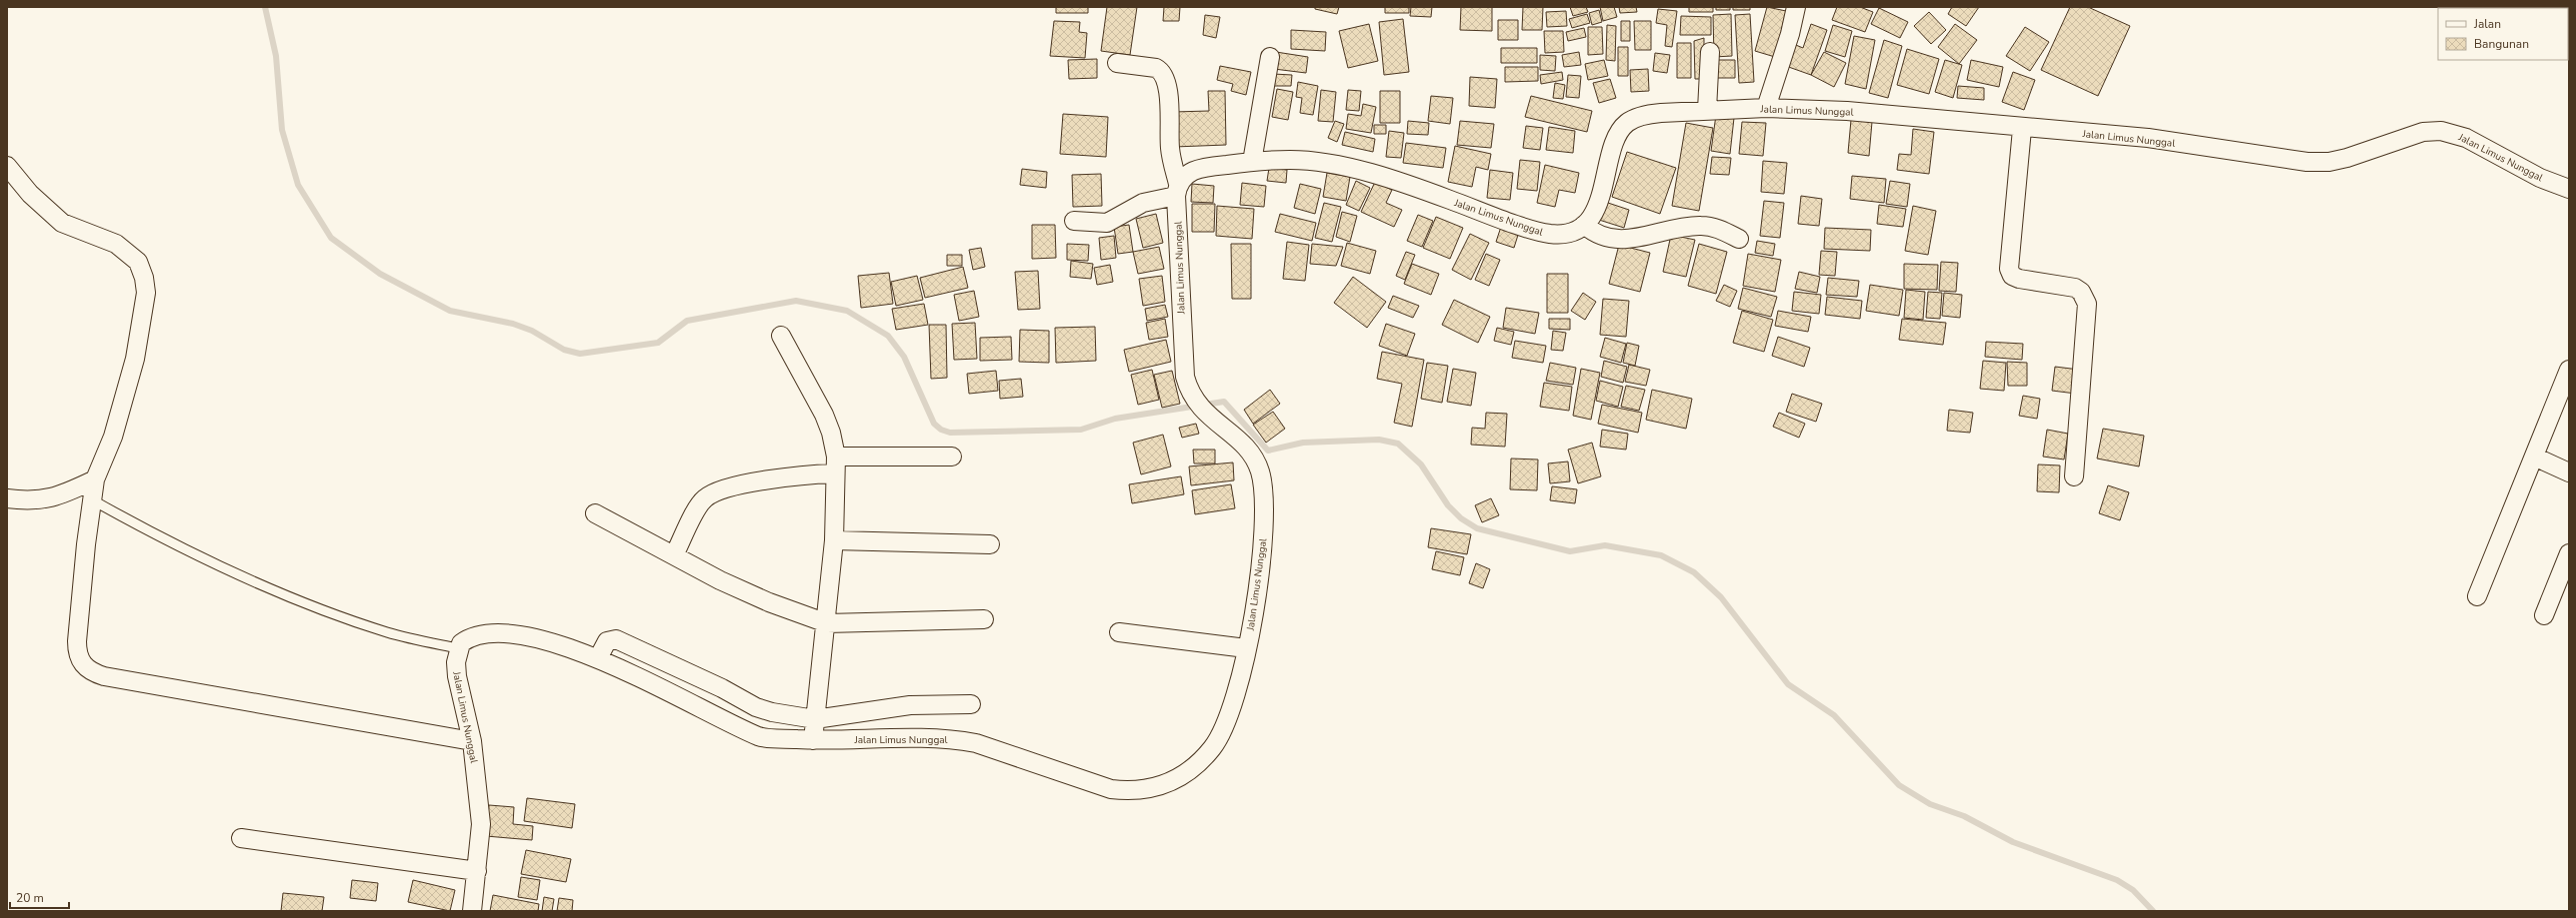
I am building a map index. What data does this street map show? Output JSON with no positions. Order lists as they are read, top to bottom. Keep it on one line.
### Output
{"streets":{"street":["Jalan Limus Nunggal"]},"legend":["Jalan","Bangunan"],"scale_bar":"20 m"}
